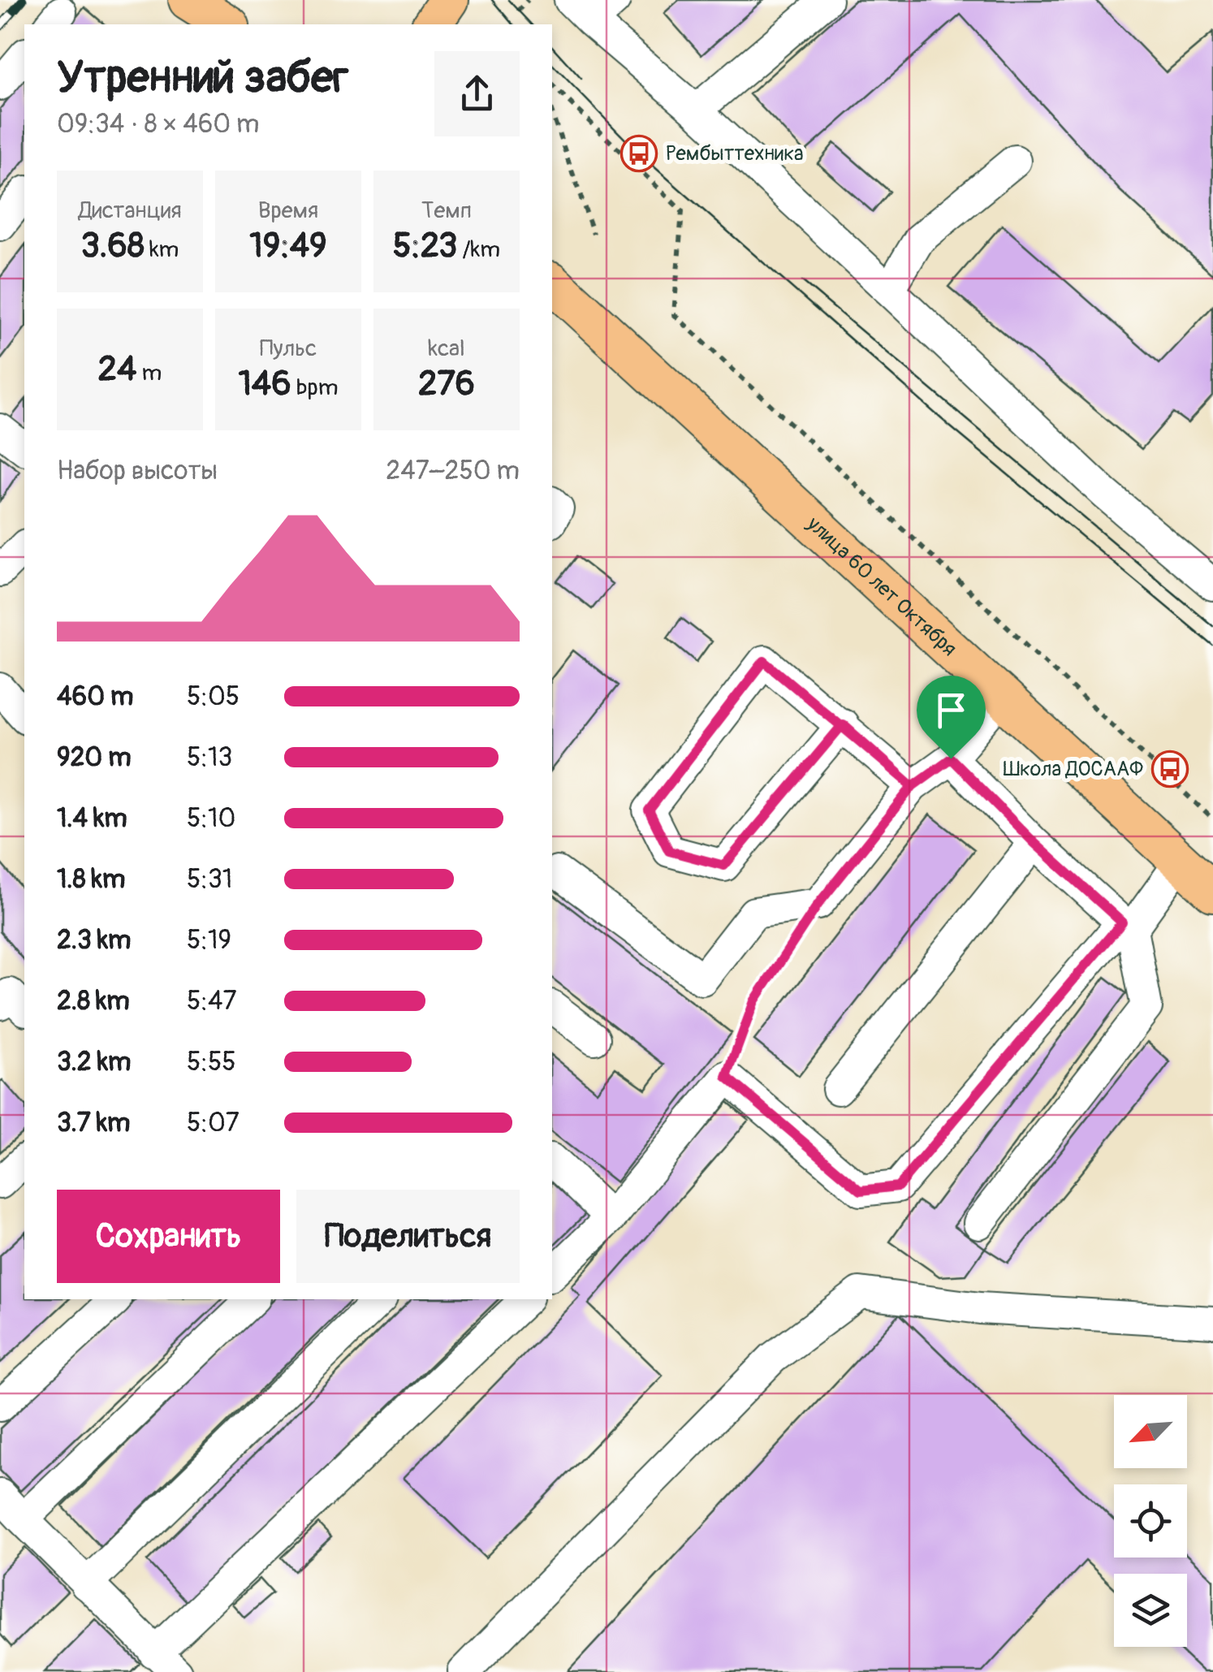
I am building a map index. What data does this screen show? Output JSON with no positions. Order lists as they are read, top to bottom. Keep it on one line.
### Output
{"streets":{"main road":["улица 60 лет Октября"]},"places":{"bus stop":["Рембыттехника","Школа ДОСААФ"]},"north":"bottom left","page":{"heading":["Утренний забег","09:34 · 8 × 460 m"],"stats":[["Дистанция","3.68 km"],["Время","19:49"],["Темп","5:23 /km"],["24 m"],["Пульс","146 bpm"],["kcal","276"]],"chart":["Набор высоты","247–250 m"],"list":[{"name":"460 m","note":"5:05"},{"name":"920 m","note":"5:13"},{"name":"1.4 km","note":"5:10"},{"name":"1.8 km","note":"5:31"},{"name":"2.3 km","note":"5:19"},{"name":"2.8 km","note":"5:47"},{"name":"3.2 km","note":"5:55"},{"name":"3.7 km","note":"5:07"}],"buttons":["Сохранить","Поделиться"]}}
